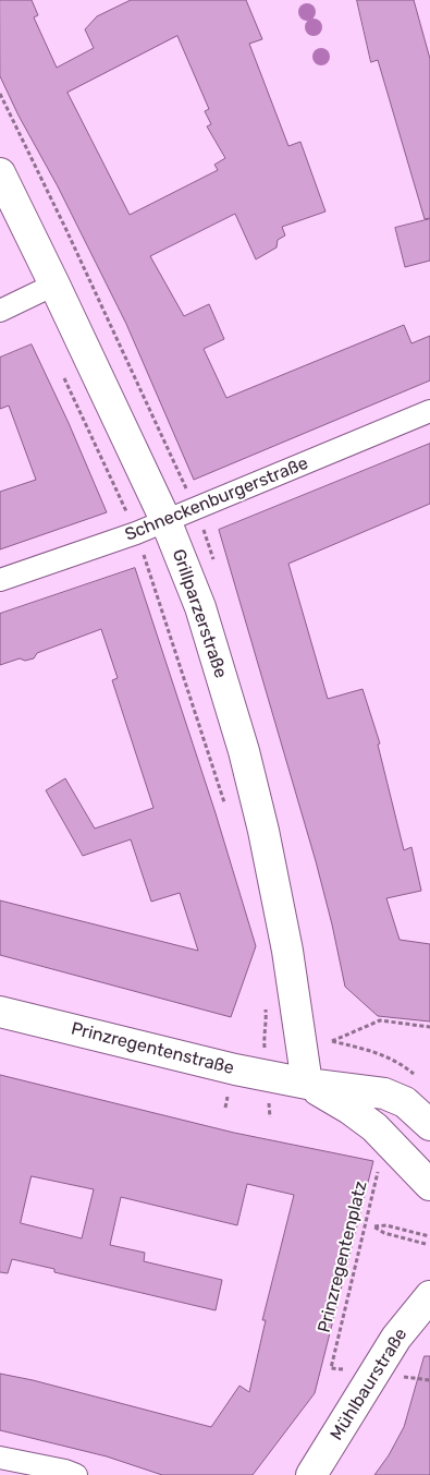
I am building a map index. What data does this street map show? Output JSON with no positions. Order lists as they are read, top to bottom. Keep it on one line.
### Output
{"streets":{"main road":["Grillparzerstraße","Prinzregentenstraße","Mühlbaurstraße"],"street":["Schneckenburgerstraße"],"path":["Prinzregentenplatz"]},"crossings":[["Schneckenburgerstraße","Grillparzerstraße"],["Grillparzerstraße","Prinzregentenstraße"]]}
